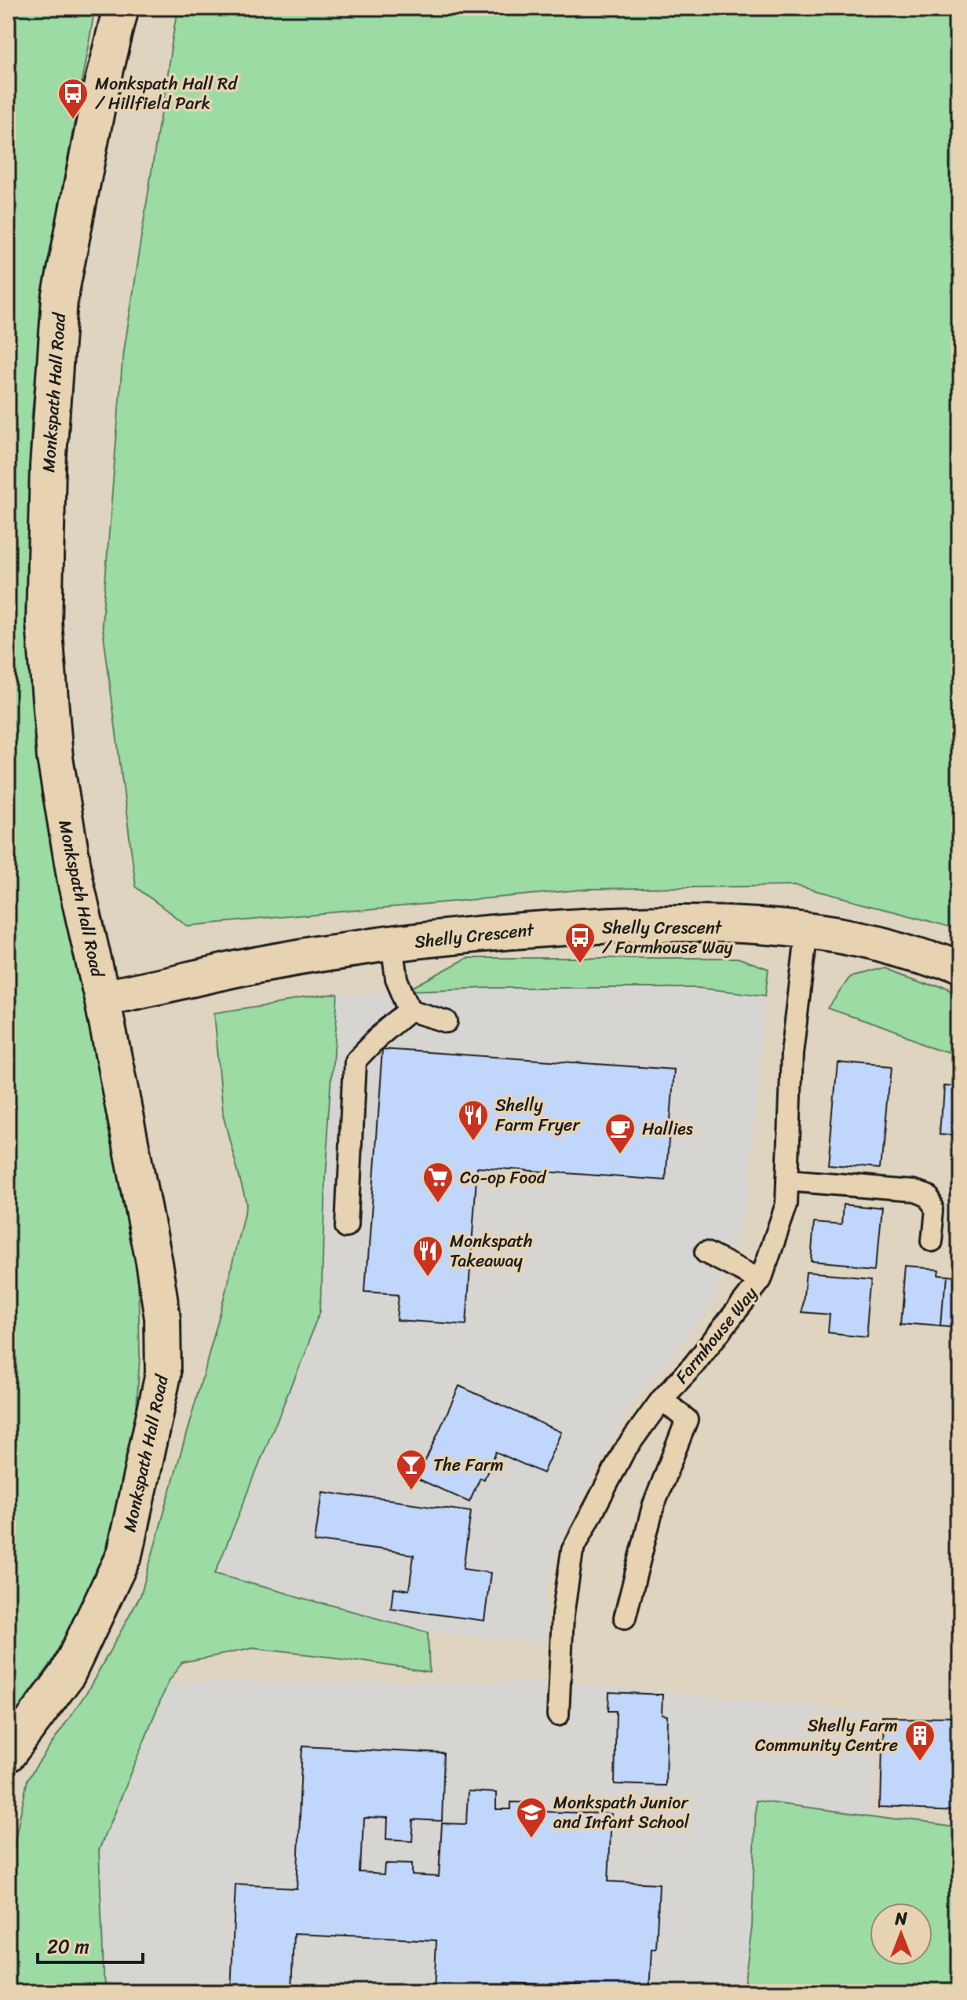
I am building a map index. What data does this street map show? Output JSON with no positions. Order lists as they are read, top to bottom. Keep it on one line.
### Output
{"streets":{"street":["Monkspath Hall Road","Shelly Crescent"],"lane":["Farmhouse Way"]},"crossings":[["Monkspath Hall Road","Shelly Crescent"],["Shelly Crescent","Farmhouse Way"]],"places":{"bus stop":["Monkspath Hall Rd / Hillfield Park","Shelly Crescent / Farmhouse Way"],"restaurant":["Shelly Farm Fryer","Monkspath Takeaway"],"cafe":["Hallies"],"supermarket":["Co-op Food"],"bar":["The Farm"],"building":["Shelly Farm Community Centre"],"school or university":["Monkspath Junior and Infant School"]},"scale_bar":"20 m","north":"top"}
